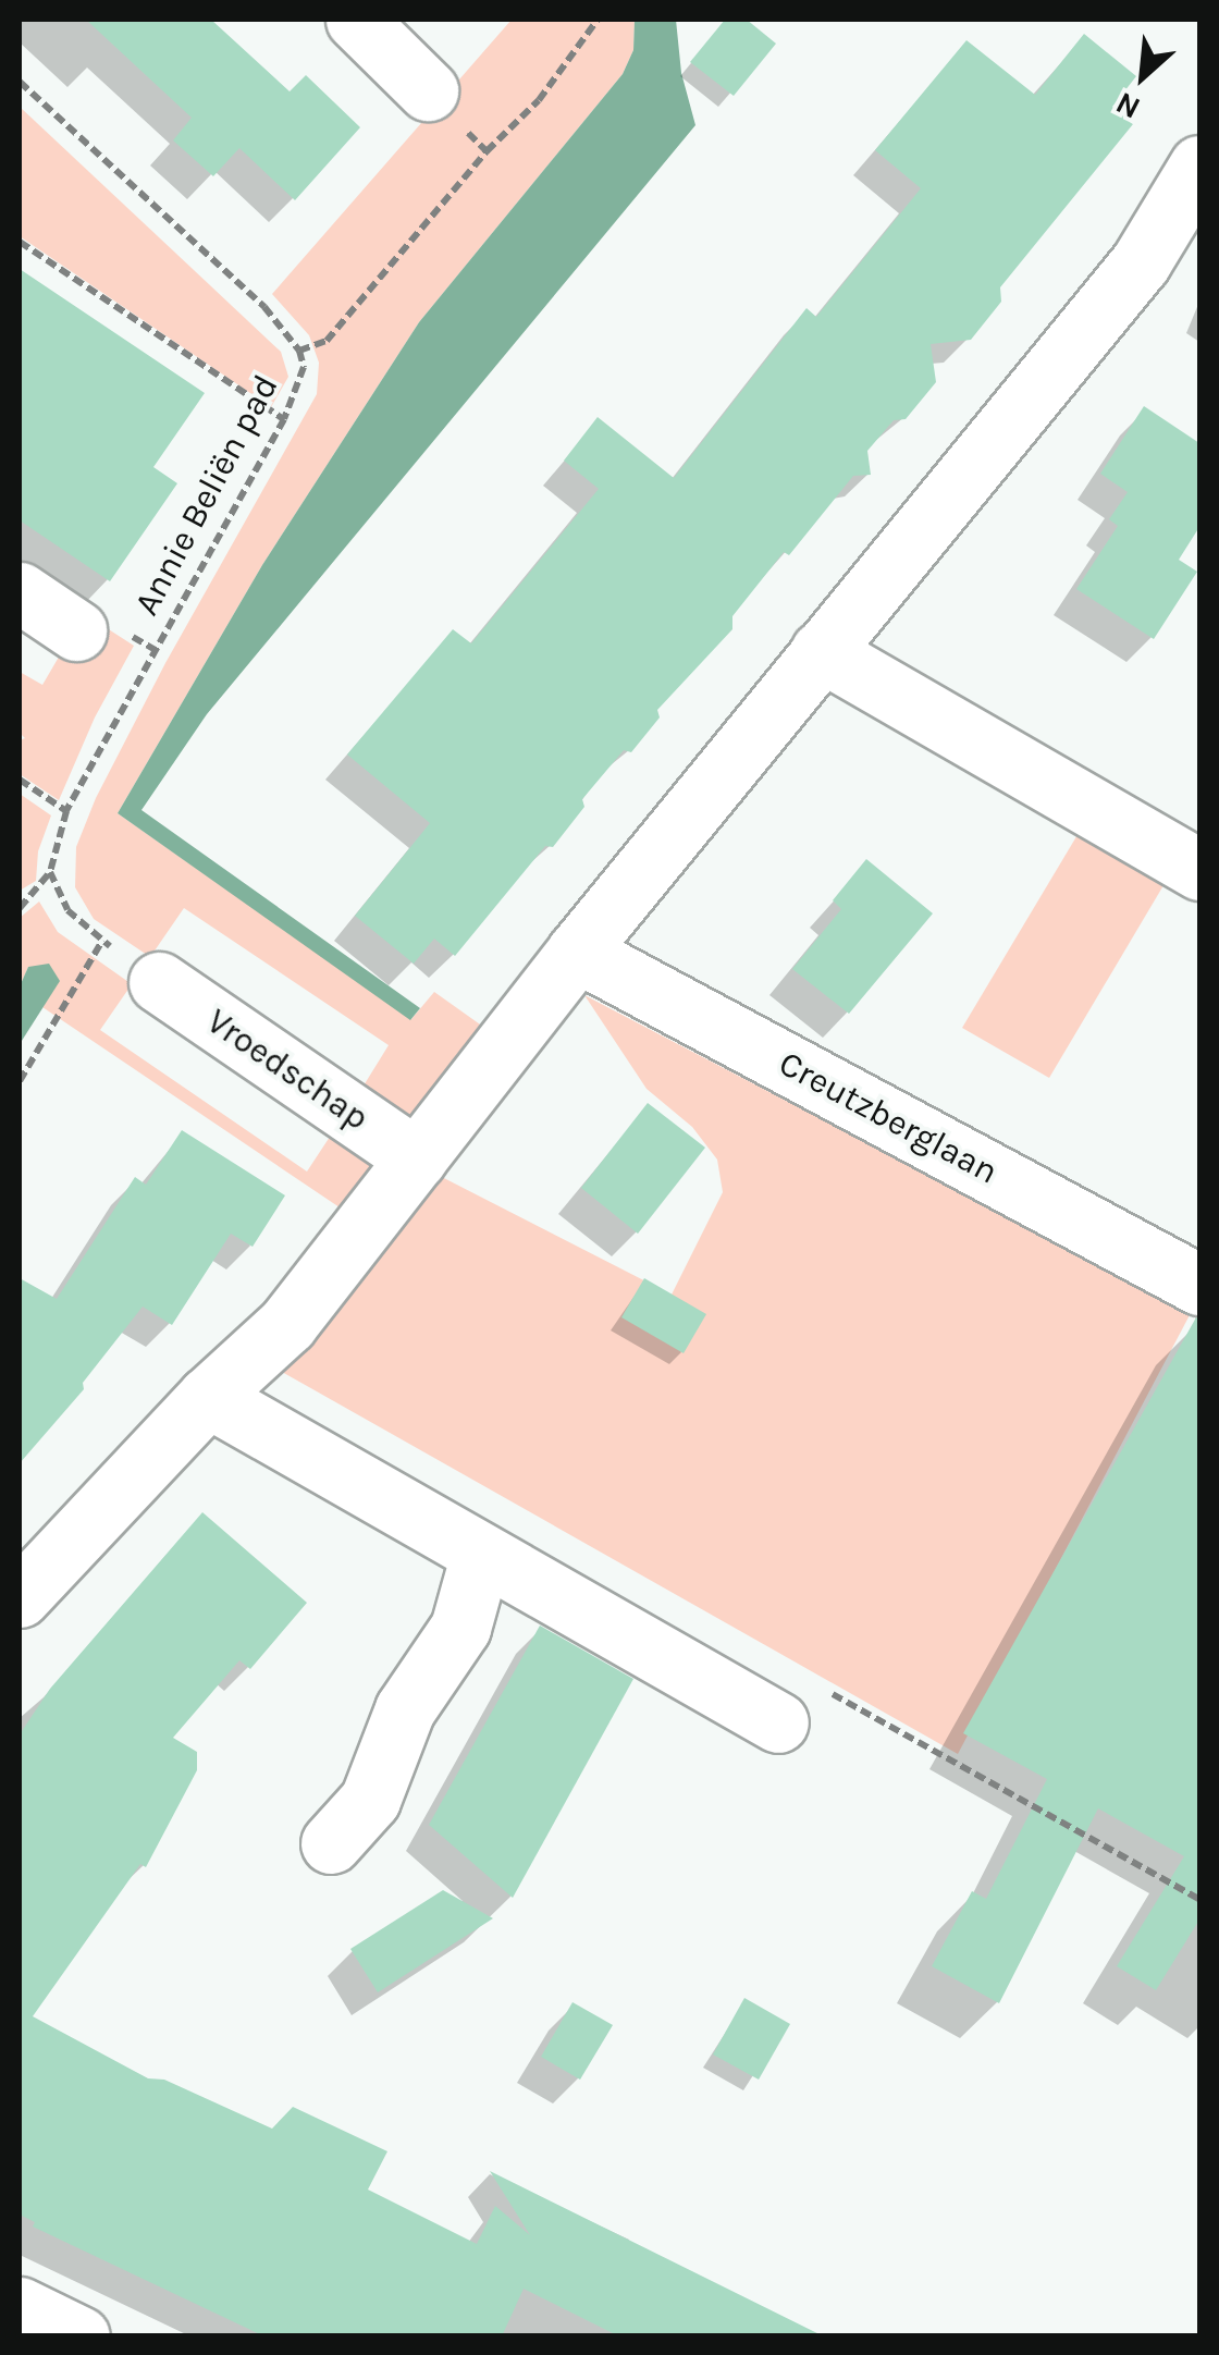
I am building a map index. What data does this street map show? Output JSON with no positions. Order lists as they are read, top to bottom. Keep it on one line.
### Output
{"streets":{"street":["Vroedschap","Creutzberglaan"],"path":["Annie Beliën pad"]},"north":"bottom left"}
